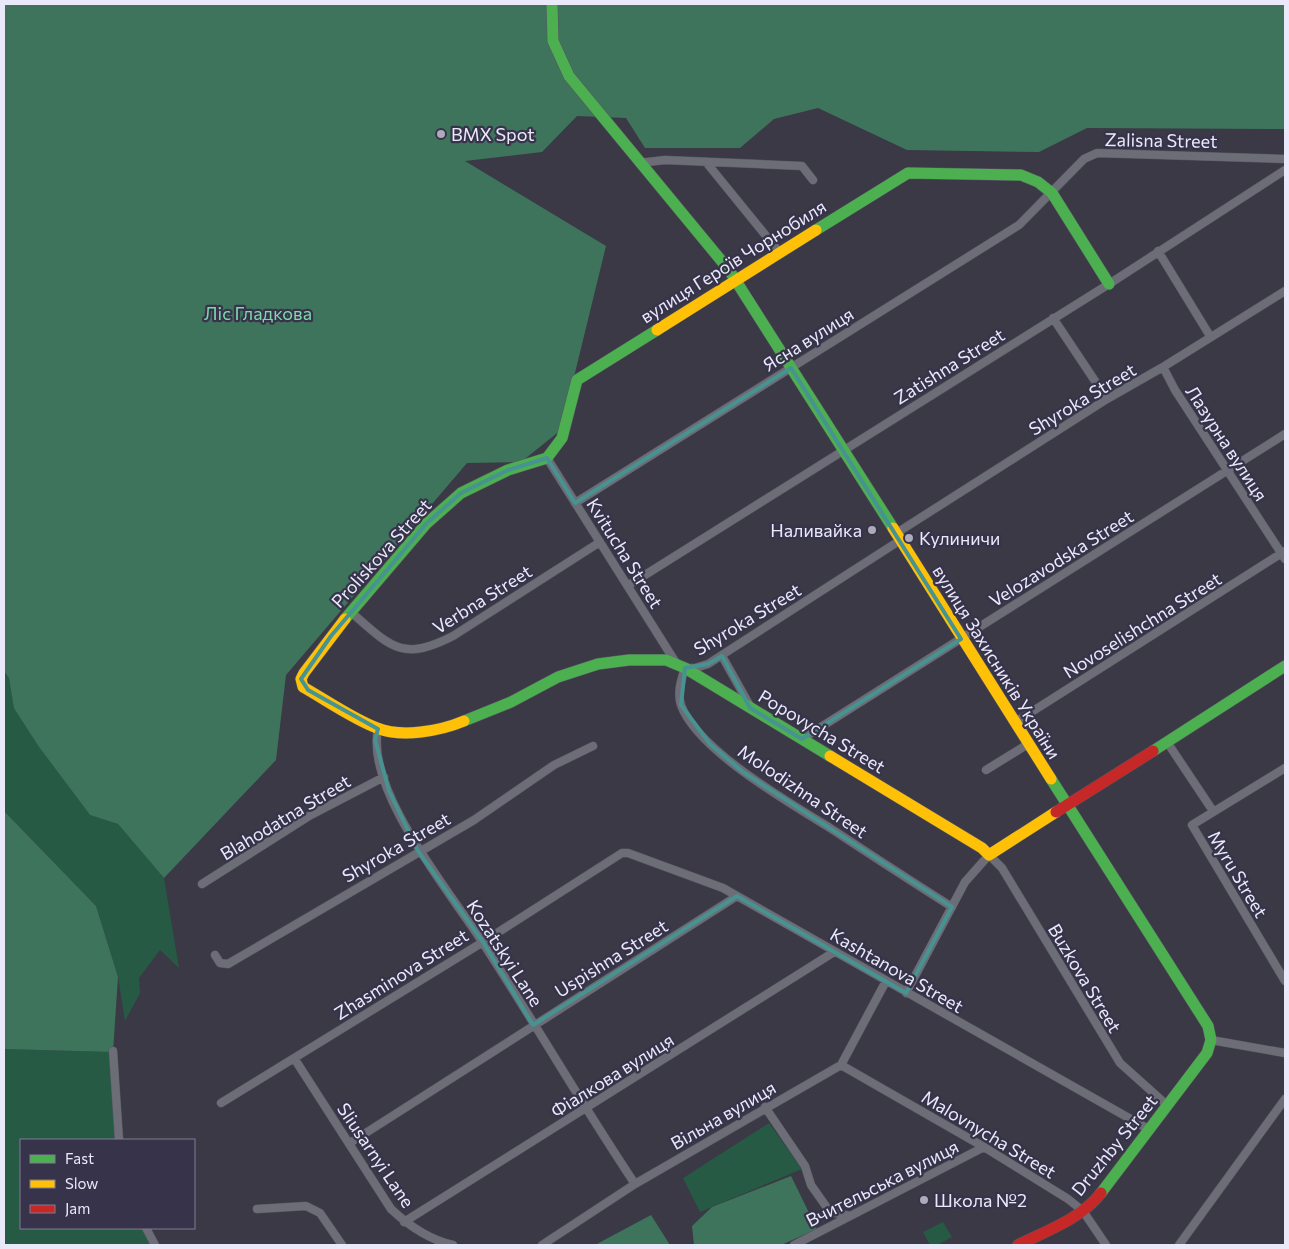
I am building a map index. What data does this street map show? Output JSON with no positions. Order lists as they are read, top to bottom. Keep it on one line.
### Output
{"streets":{"street":["Zalisna Street","вулиця Героїв Чорнобиля","Ясна вулиця","Zatishna Street","Shyroka Street","Лазурна вулиця","Proliskova Street","Kvitucha Street","Velozavodska Street","Verbna Street","Novoselishchna Street","вулиця Захисників України","Popovycha Street","Molodizhna Street","Blahodatna Street","Myru Street","Kozatskyi Lane","Uspishna Street","Kashtanova Street","Zhasminova Street","Buzkova Street","Фіалкова вулиця","Вільна вулиця","Malovnycha Street","Druzhby Street","Sliusarnyi Lane","Вчительська вулиця"]},"crossings":[["Zalisna Street","вулиця Героїв Чорнобиля"],["Zalisna Street","Ясна вулиця"],["вулиця Героїв Чорнобиля","Ясна вулиця"],["вулиця Героїв Чорнобиля","Proliskova Street"],["вулиця Героїв Чорнобиля","Kvitucha Street"],["вулиця Героїв Чорнобиля","вулиця Захисників України"],["Ясна вулиця","Kvitucha Street"],["Ясна вулиця","вулиця Захисників України"],["Zatishna Street","Kvitucha Street"],["Zatishna Street","вулиця Захисників України"],["Shyroka Street","Лазурна вулиця"],["Shyroka Street","Kvitucha Street"],["Shyroka Street","вулиця Захисників України"],["Shyroka Street","Popovycha Street"],["Shyroka Street","Molodizhna Street"],["Shyroka Street","Kozatskyi Lane"],["Лазурна вулиця","Velozavodska Street"],["Лазурна вулиця","Novoselishchna Street"],["Proliskova Street","Kvitucha Street"],["Proliskova Street","Verbna Street"],["Proliskova Street","Popovycha Street"],["Kvitucha Street","Verbna Street"],["Kvitucha Street","Popovycha Street"],["Kvitucha Street","Molodizhna Street"],["Velozavodska Street","вулиця Захисників України"],["Velozavodska Street","Popovycha Street"],["Novoselishchna Street","вулиця Захисників України"],["вулиця Захисників України","Druzhby Street"],["Popovycha Street","Molodizhna Street"],["Popovycha Street","Kozatskyi Lane"],["Popovycha Street","Buzkova Street"],["Blahodatna Street","Kozatskyi Lane"],["Kozatskyi Lane","Uspishna Street"],["Kozatskyi Lane","Zhasminova Street"],["Kozatskyi Lane","Фіалкова вулиця"],["Kozatskyi Lane","Вільна вулиця"],["Uspishna Street","Kashtanova Street"],["Uspishna Street","Sliusarnyi Lane"],["Kashtanova Street","Zhasminova Street"],["Kashtanova Street","Фіалкова вулиця"],["Kashtanova Street","Druzhby Street"],["Zhasminova Street","Sliusarnyi Lane"],["Buzkova Street","Druzhby Street"],["Фіалкова вулиця","Sliusarnyi Lane"],["Вільна вулиця","Malovnycha Street"],["Malovnycha Street","Druzhby Street"],["Malovnycha Street","Вчительська вулиця"]],"parks":["Ліс Гладкова"],"places":["BMX Spot","Наливайка","Кулиничи","Школа №2"],"legend":["Fast","Slow","Jam"]}
